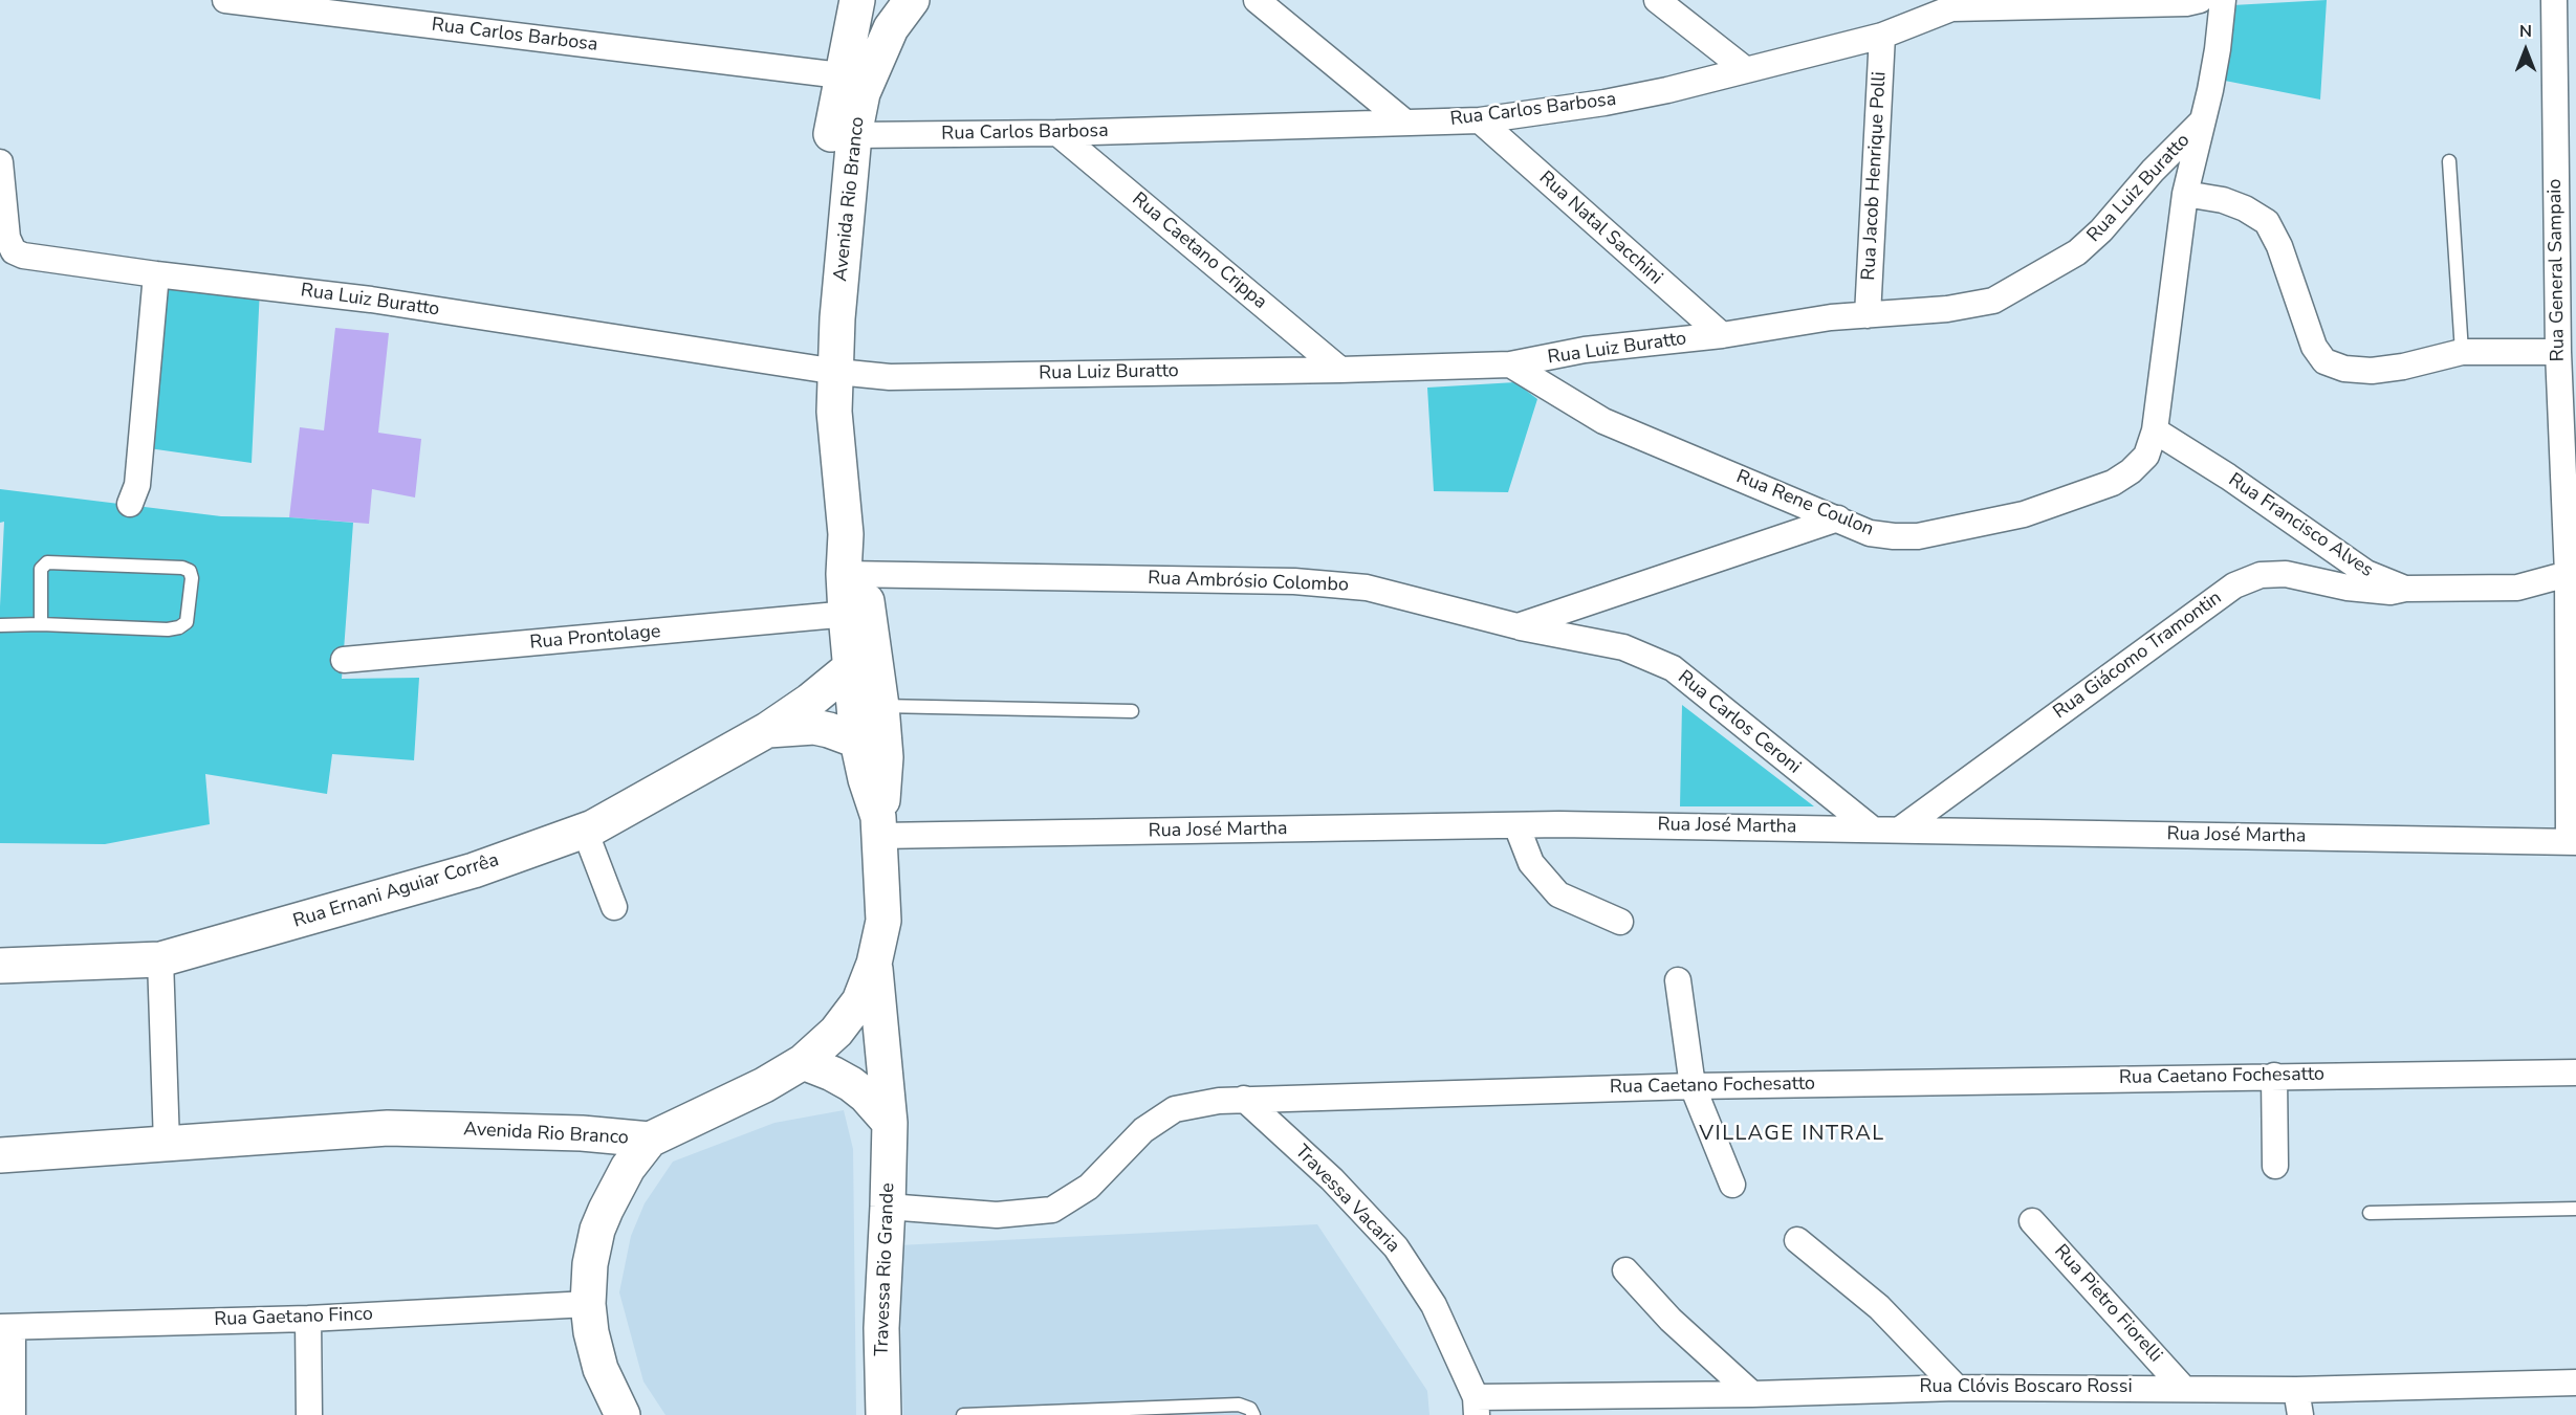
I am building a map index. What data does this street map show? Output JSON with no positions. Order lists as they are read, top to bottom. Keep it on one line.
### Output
{"streets":{"main road":["Avenida Rio Branco","Rua Ernani Aguiar Corrêa","Travessa Rio Grande"],"street":["Rua Carlos Barbosa","Rua Jacob Henrique Polli","Rua Luiz Buratto","Rua Natal Sacchini","Rua Caetano Crippa","Rua General Sampaio","Rua Rene Coulon","Rua Francisco Alves","Rua Ambrósio Colombo","Rua Prontolage","Rua Giácomo Tramontin","Rua Carlos Ceroni","Rua José Martha","Rua Caetano Fochesatto","Travessa Vacaria","Rua Pietro Fiorelli","Rua Gaetano Finco","Rua Clóvis Boscaro Rossi"]},"crossings":[["Rua Carlos Barbosa","Rua Jacob Henrique Polli"],["Rua Carlos Barbosa","Avenida Rio Branco"],["Rua Carlos Barbosa","Rua Natal Sacchini"],["Rua Carlos Barbosa","Rua Caetano Crippa"],["Rua Jacob Henrique Polli","Rua Luiz Buratto"],["Rua Luiz Buratto","Avenida Rio Branco"],["Rua Luiz Buratto","Rua Natal Sacchini"],["Rua Luiz Buratto","Rua Caetano Crippa"],["Rua Luiz Buratto","Rua Rene Coulon"],["Avenida Rio Branco","Rua Ambrósio Colombo"],["Avenida Rio Branco","Rua Prontolage"],["Avenida Rio Branco","Rua José Martha"],["Avenida Rio Branco","Rua Ernani Aguiar Corrêa"],["Avenida Rio Branco","Travessa Rio Grande"],["Rua General Sampaio","Rua Francisco Alves"],["Rua General Sampaio","Rua José Martha"],["Rua Rene Coulon","Rua Francisco Alves"],["Rua Francisco Alves","Rua Giácomo Tramontin"],["Rua Ambrósio Colombo","Rua Carlos Ceroni"],["Rua Giácomo Tramontin","Rua José Martha"],["Rua Carlos Ceroni","Rua José Martha"],["Rua Caetano Fochesatto","Travessa Vacaria"],["Rua Caetano Fochesatto","Travessa Rio Grande"],["Travessa Vacaria","Rua Clóvis Boscaro Rossi"],["Rua Pietro Fiorelli","Rua Clóvis Boscaro Rossi"]],"districts":["VILLAGE INTRAL"],"north":"top"}
